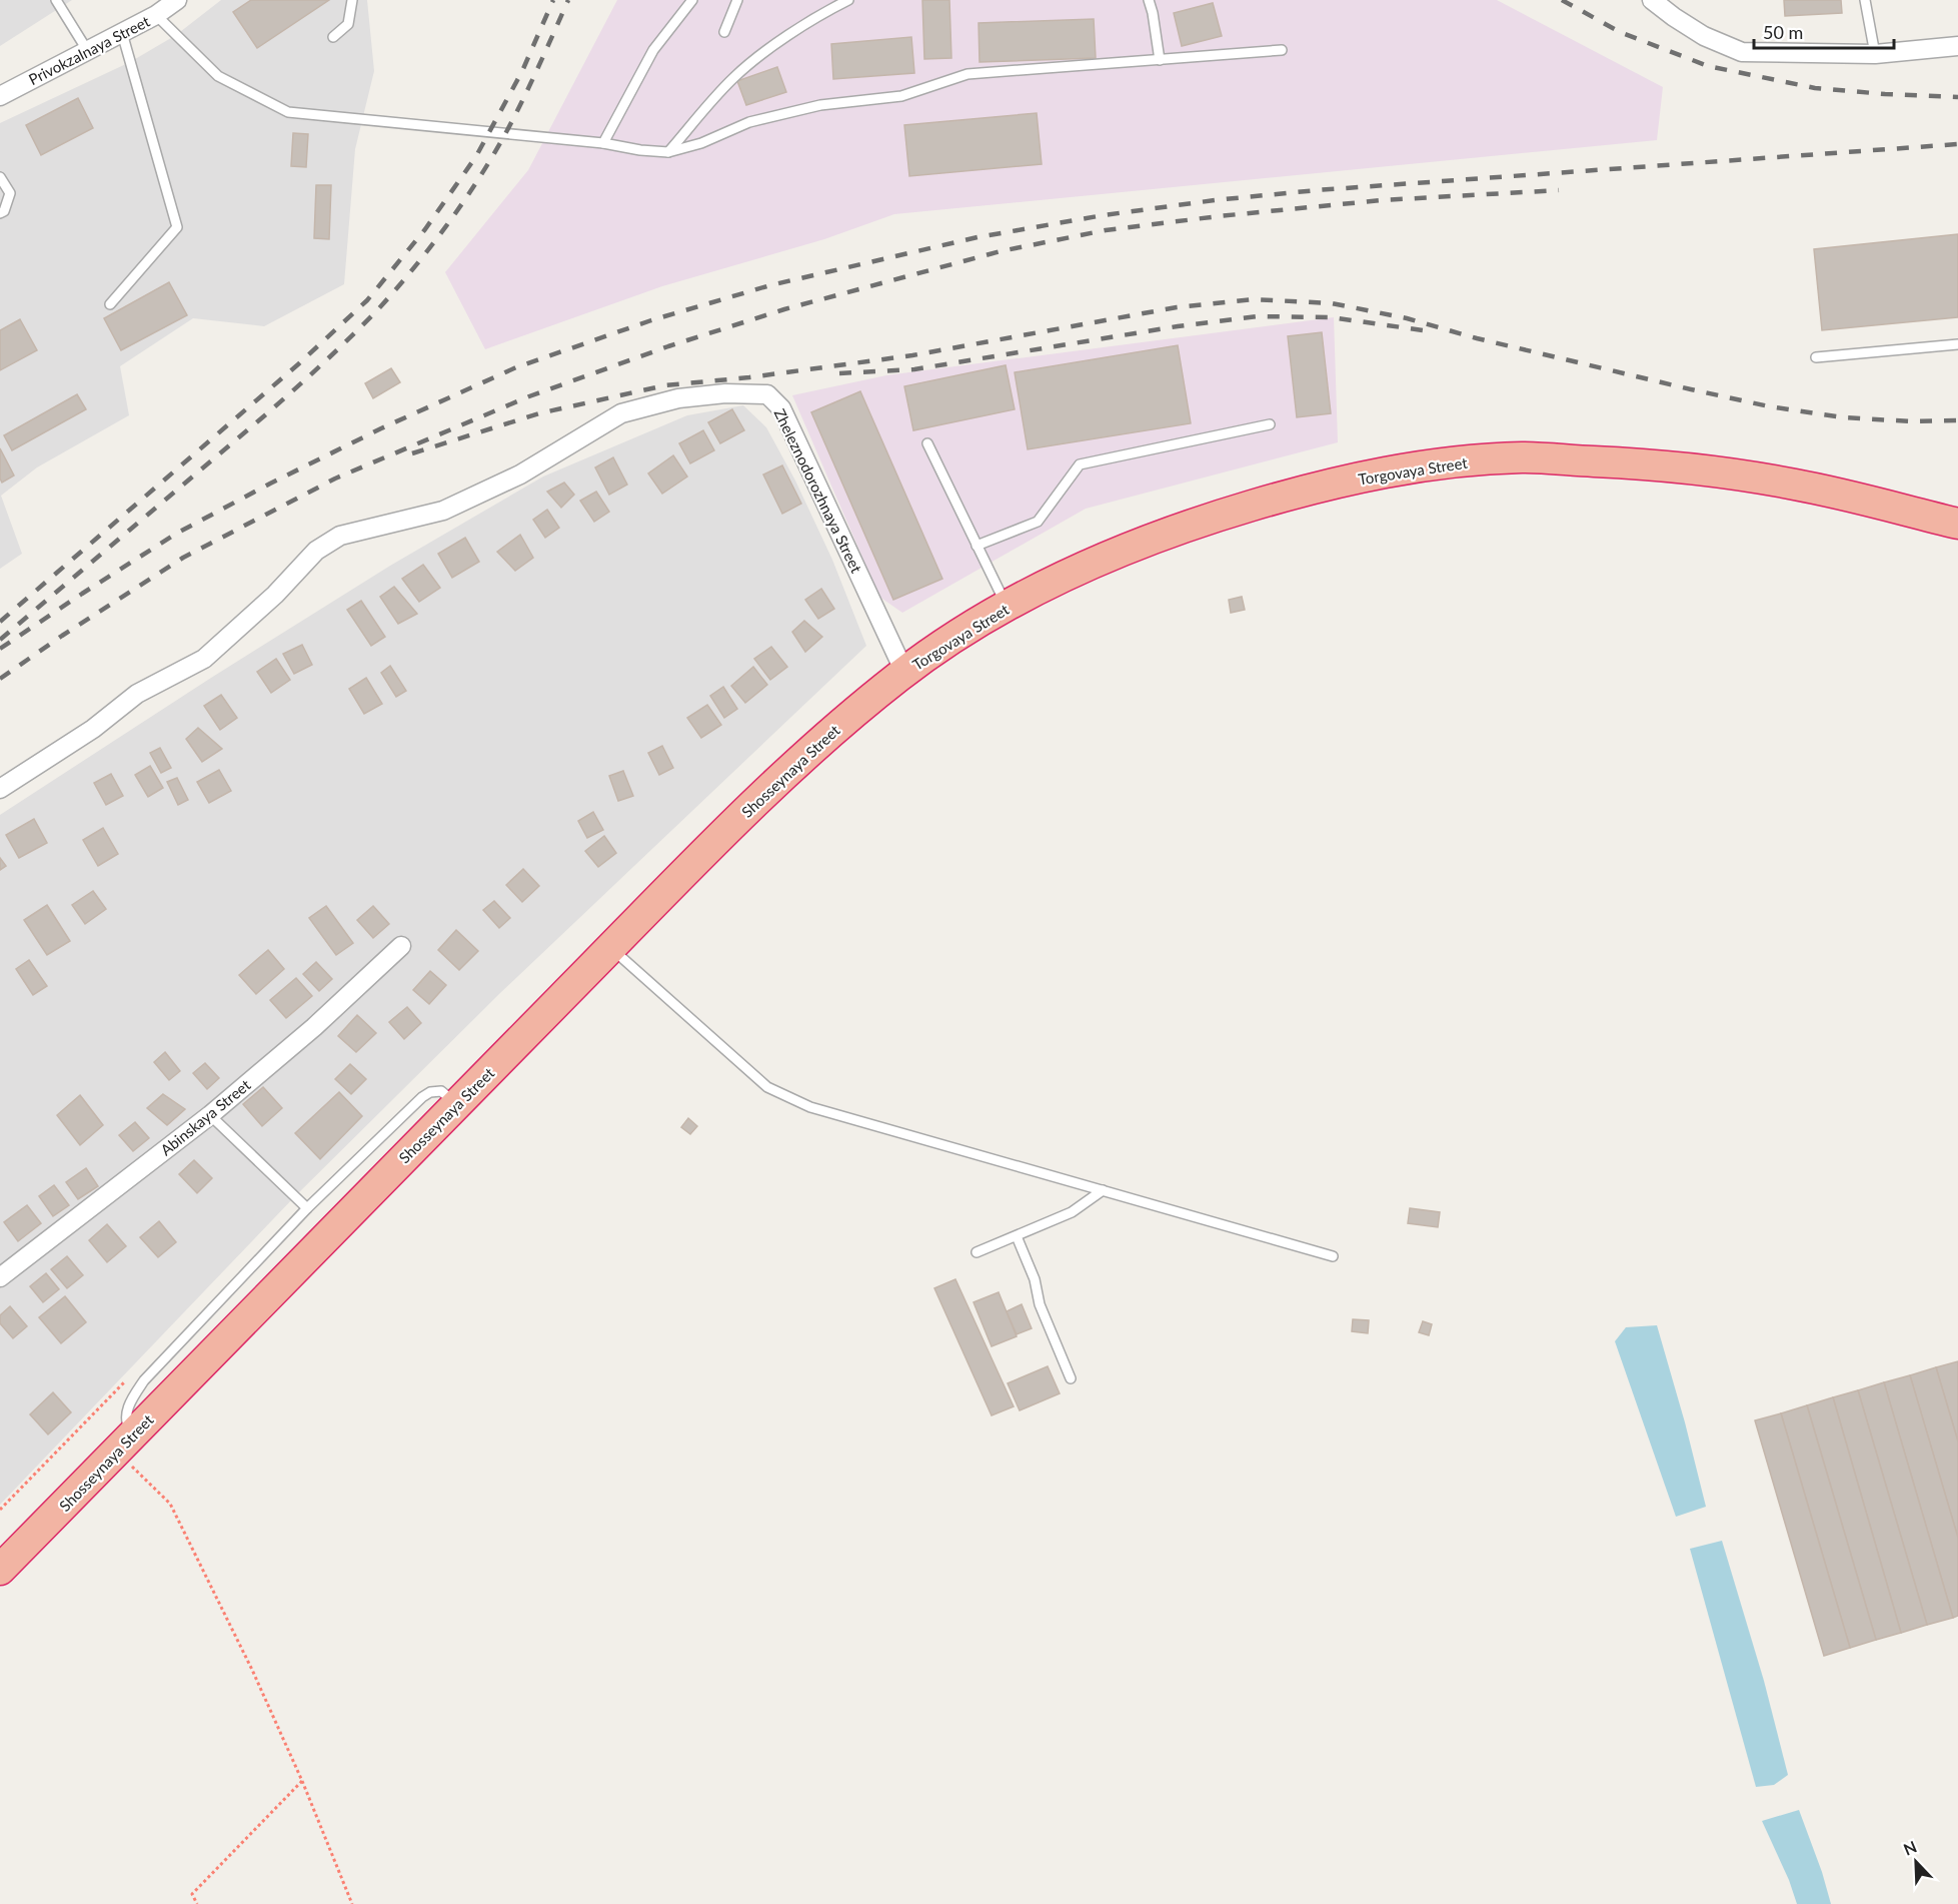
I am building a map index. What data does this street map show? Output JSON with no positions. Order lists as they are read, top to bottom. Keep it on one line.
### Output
{"streets":{"highway":["Torgovaya Street","Shosseynaya Street"],"street":["Privokzalnaya Street","Zheleznodorozhnaya Street","Abinskaya Street"]},"crossings":[["Torgovaya Street","Zheleznodorozhnaya Street"],["Torgovaya Street","Shosseynaya Street"],["Zheleznodorozhnaya Street","Shosseynaya Street"]],"scale_bar":"50 m","north":"top left"}
